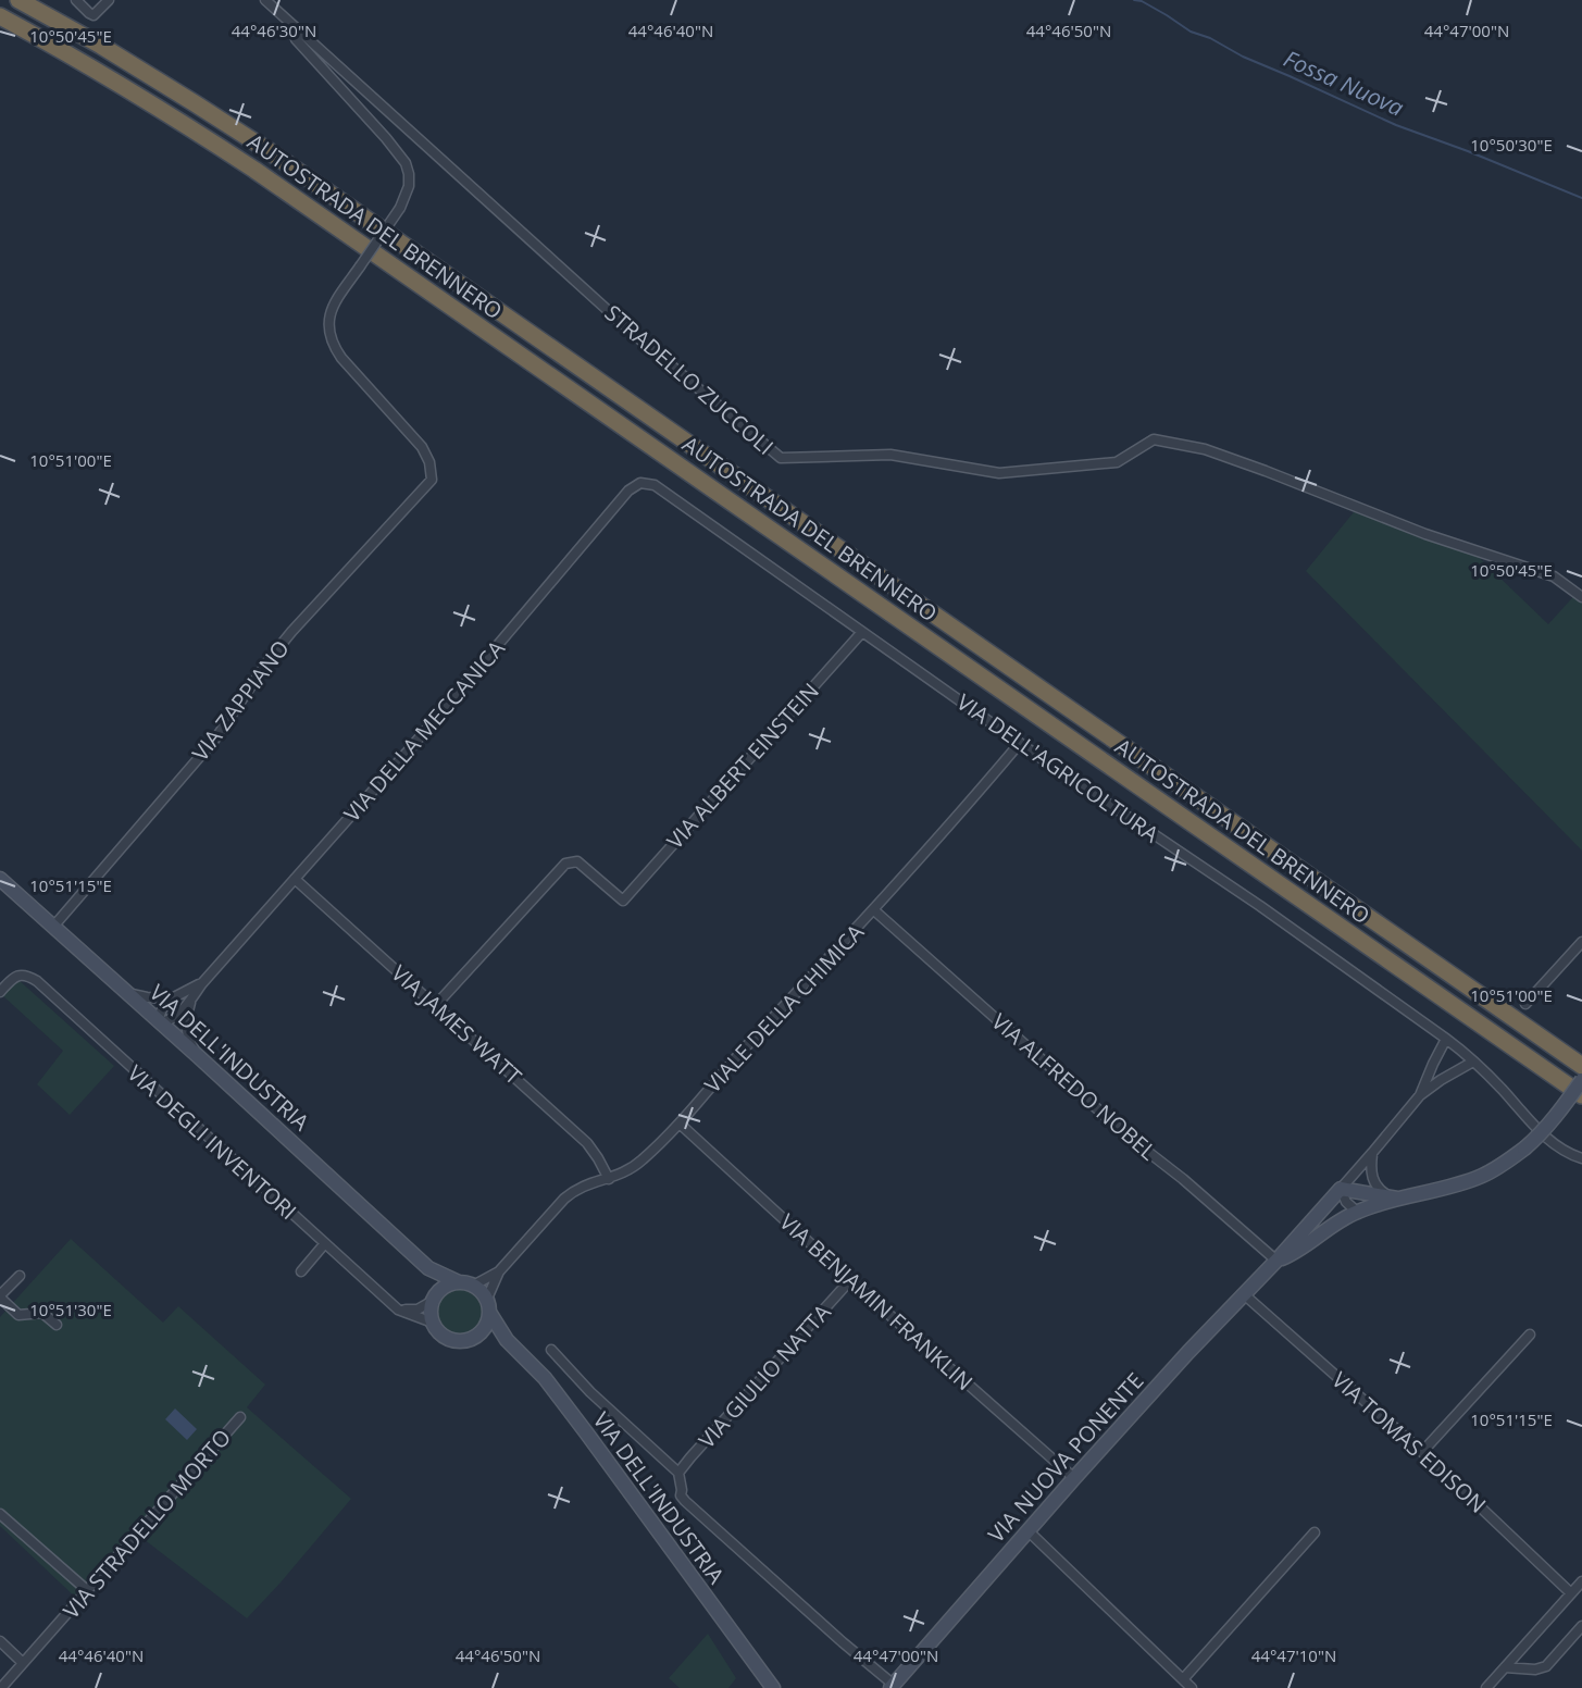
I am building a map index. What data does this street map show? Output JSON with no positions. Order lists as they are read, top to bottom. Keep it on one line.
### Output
{"streets":{"highway":["AUTOSTRADA DEL BRENNERO"],"street":["STRADELLO ZUCCOLI","VIA ZAPPIANO","VIA DELLA MECCANICA","VIA ALBERT EINSTEIN","VIA DELL'AGRICOLTURA","VIALE DELLA CHIMICA","VIA JAMES WATT","VIA DELL'INDUSTRIA","VIA ALFREDO NOBEL","VIA DEGLI INVENTORI","VIA BENJAMIN FRANKLIN","VIA GIULIO NATTA","VIA TOMAS EDISON","VIA NUOVA PONENTE","VIA STRADELLO MORTO"]},"crossings":[["STRADELLO ZUCCOLI","VIA ZAPPIANO"],["VIA ZAPPIANO","VIA DELL'INDUSTRIA"],["VIA DELLA MECCANICA","VIA DELL'AGRICOLTURA"],["VIA DELLA MECCANICA","VIA JAMES WATT"],["VIA DELLA MECCANICA","VIA DELL'INDUSTRIA"],["VIA ALBERT EINSTEIN","VIA DELL'AGRICOLTURA"],["VIA ALBERT EINSTEIN","VIA JAMES WATT"],["VIA DELL'AGRICOLTURA","VIALE DELLA CHIMICA"],["VIALE DELLA CHIMICA","VIA JAMES WATT"],["VIALE DELLA CHIMICA","VIA DELL'INDUSTRIA"],["VIALE DELLA CHIMICA","VIA ALFREDO NOBEL"],["VIALE DELLA CHIMICA","VIA DEGLI INVENTORI"],["VIALE DELLA CHIMICA","VIA BENJAMIN FRANKLIN"],["VIA DELL'INDUSTRIA","VIA DEGLI INVENTORI"],["VIA ALFREDO NOBEL","VIA NUOVA PONENTE"],["VIA BENJAMIN FRANKLIN","VIA GIULIO NATTA"],["VIA BENJAMIN FRANKLIN","VIA NUOVA PONENTE"],["VIA TOMAS EDISON","VIA NUOVA PONENTE"]],"water":["Fossa Nuova"],"coordinates":["44°46'40\"N","44°46'50\"N","44°47'00\"N","44°46'30\"N","10°50'45\"E","10°50'30\"E","10°51'00\"E","10°51'15\"E","10°51'30\"E","44°47'10\"N"]}
